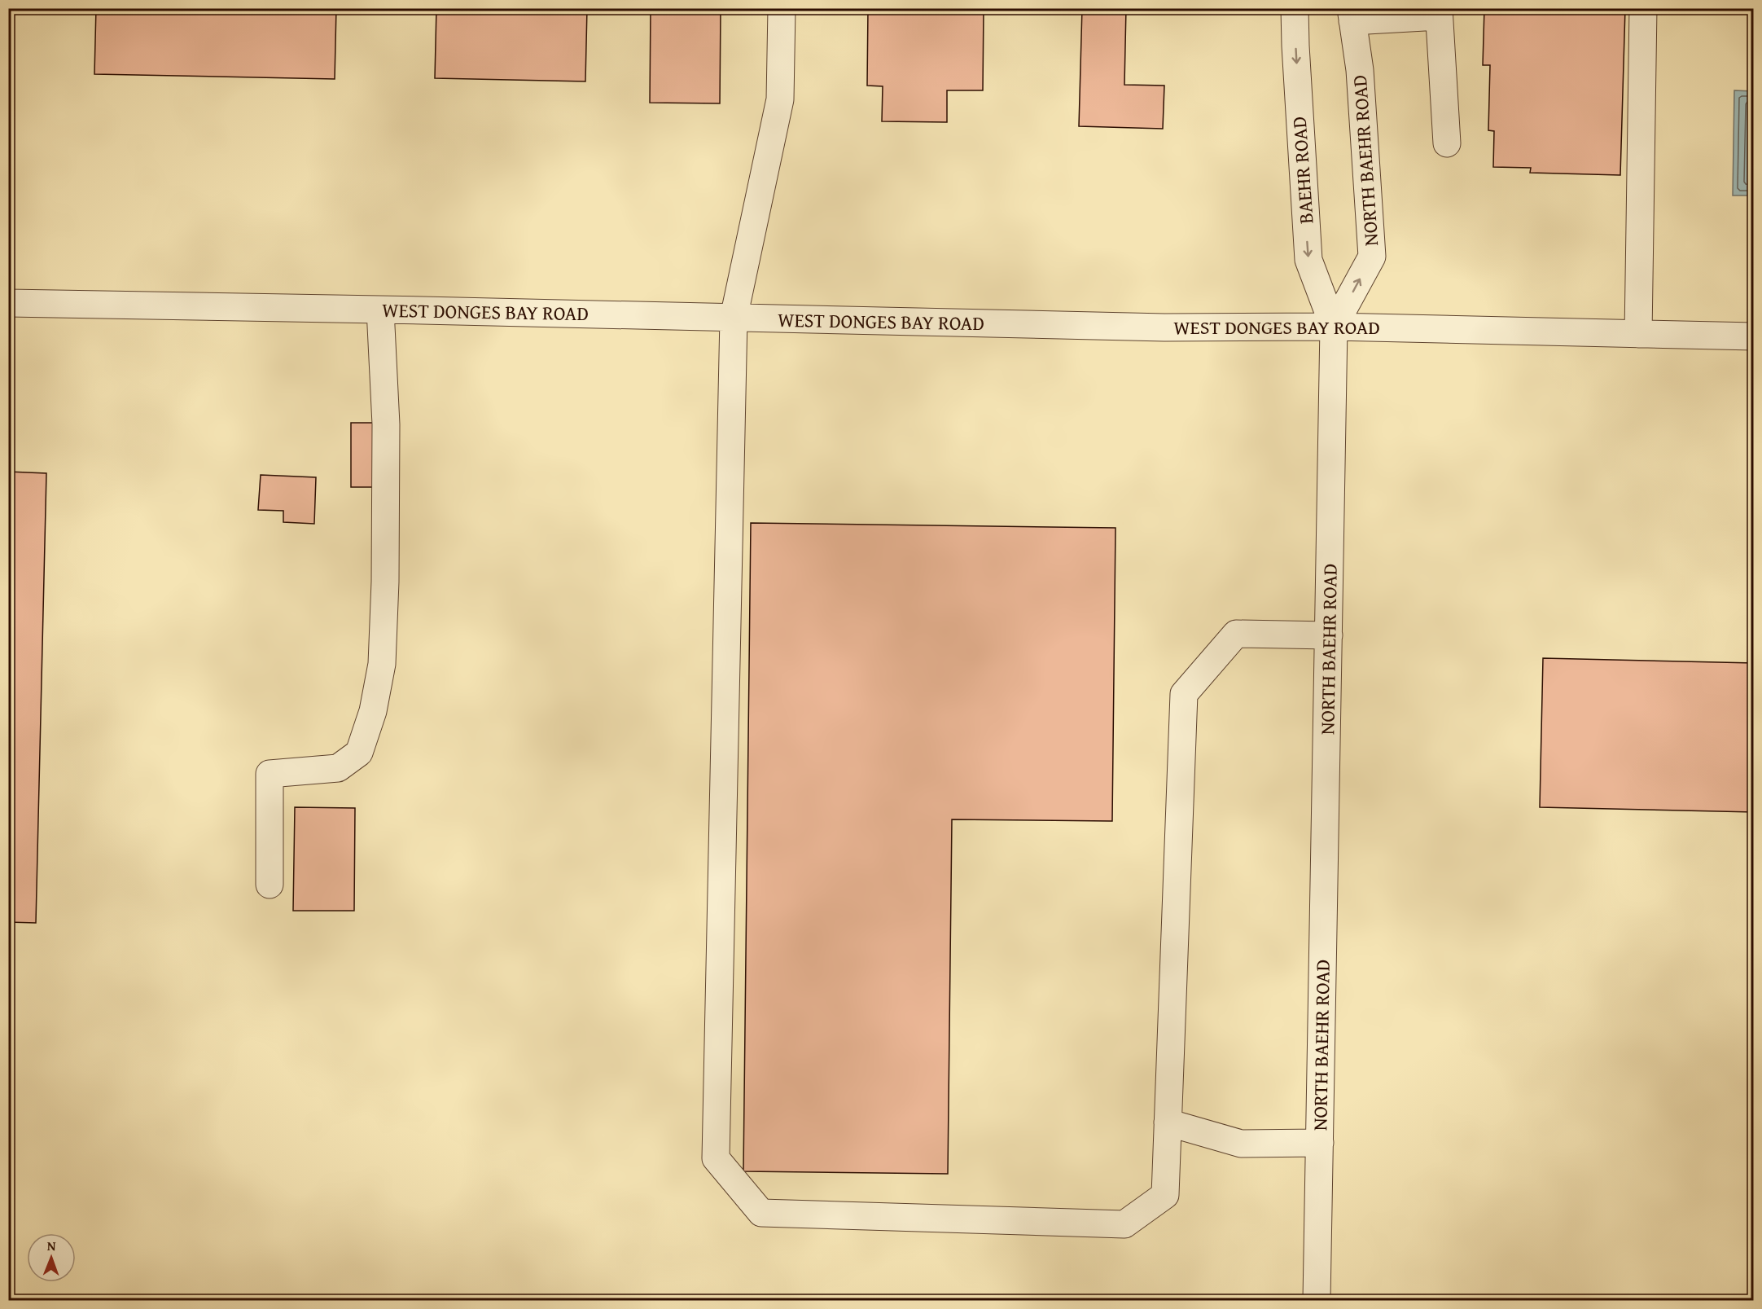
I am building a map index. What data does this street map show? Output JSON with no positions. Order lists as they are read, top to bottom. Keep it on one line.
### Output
{"streets":{"street":["NORTH BAEHR ROAD","BAEHR ROAD","WEST DONGES BAY ROAD"]},"crossings":[["NORTH BAEHR ROAD","BAEHR ROAD"],["NORTH BAEHR ROAD","WEST DONGES BAY ROAD"],["BAEHR ROAD","WEST DONGES BAY ROAD"]],"north":"top"}
